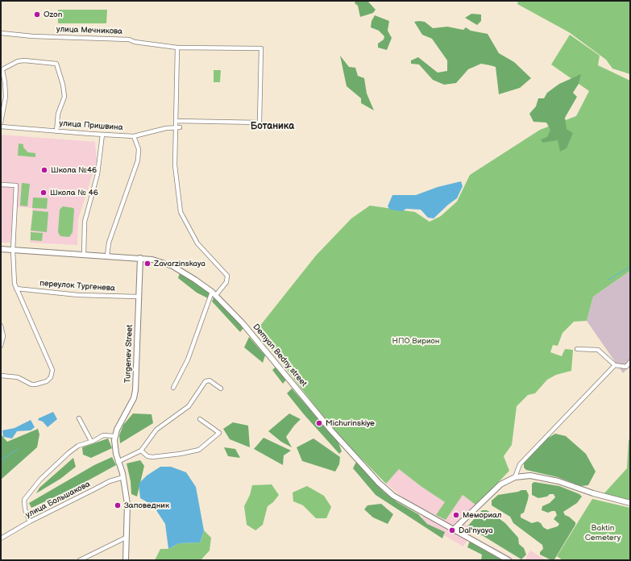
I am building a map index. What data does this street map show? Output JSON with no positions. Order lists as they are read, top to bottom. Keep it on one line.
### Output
{"streets":{"street":["улица Мечникова","улица Пришвина","переулок Тургенева","Turgenev Street","Demyan Bedny street","улица Большакова"]},"crossings":[["переулок Тургенева","Turgenev Street"],["Turgenev Street","Demyan Bedny street"],["Turgenev Street","улица Большакова"]],"districts":["Ботаника"],"parks":["НПО Вирион","Baktin Cemetery"],"places":["Ozon","Школа №46","Школа № 46","Zavarzinskaya","Michurinskiye","Заповедник","Мемориал","Dal'nyaya"]}
